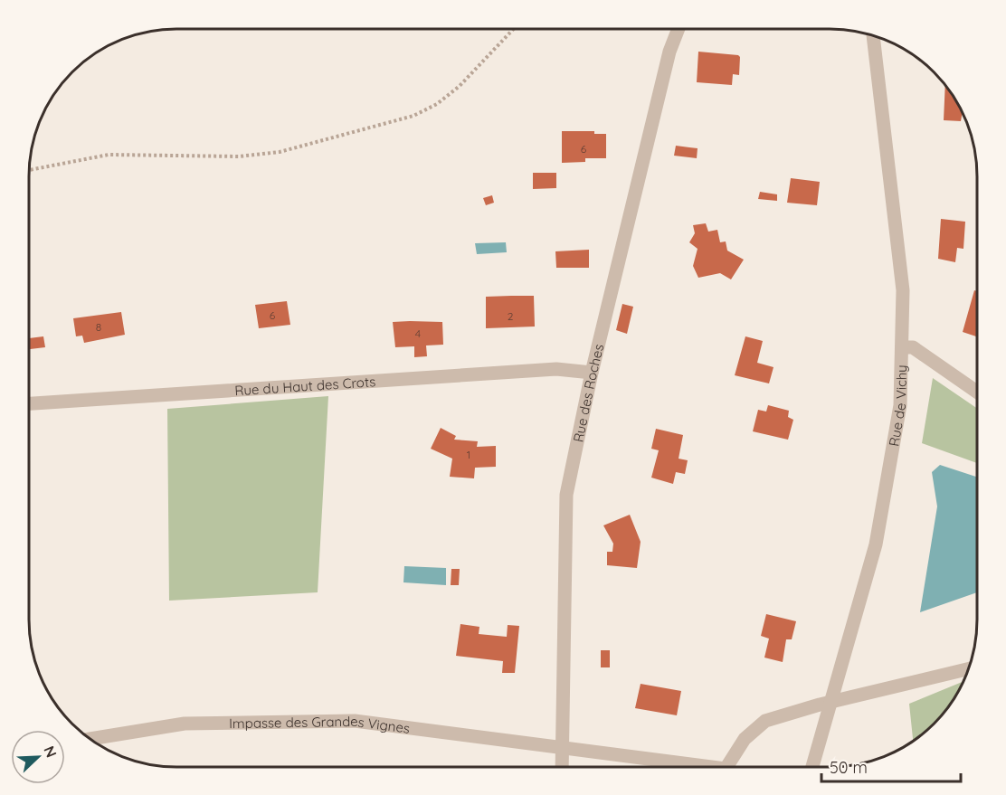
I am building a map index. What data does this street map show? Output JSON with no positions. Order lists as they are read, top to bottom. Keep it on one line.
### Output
{"streets":{"street":["Rue du Haut des Crots","Rue des Roches","Rue de Vichy","Impasse des Grandes Vignes"]},"crossings":[["Rue du Haut des Crots","Rue des Roches"],["Rue des Roches","Impasse des Grandes Vignes"]],"house_numbers":["6","6","2","8","4","1"],"scale_bar":"50 m","north":"top right"}
